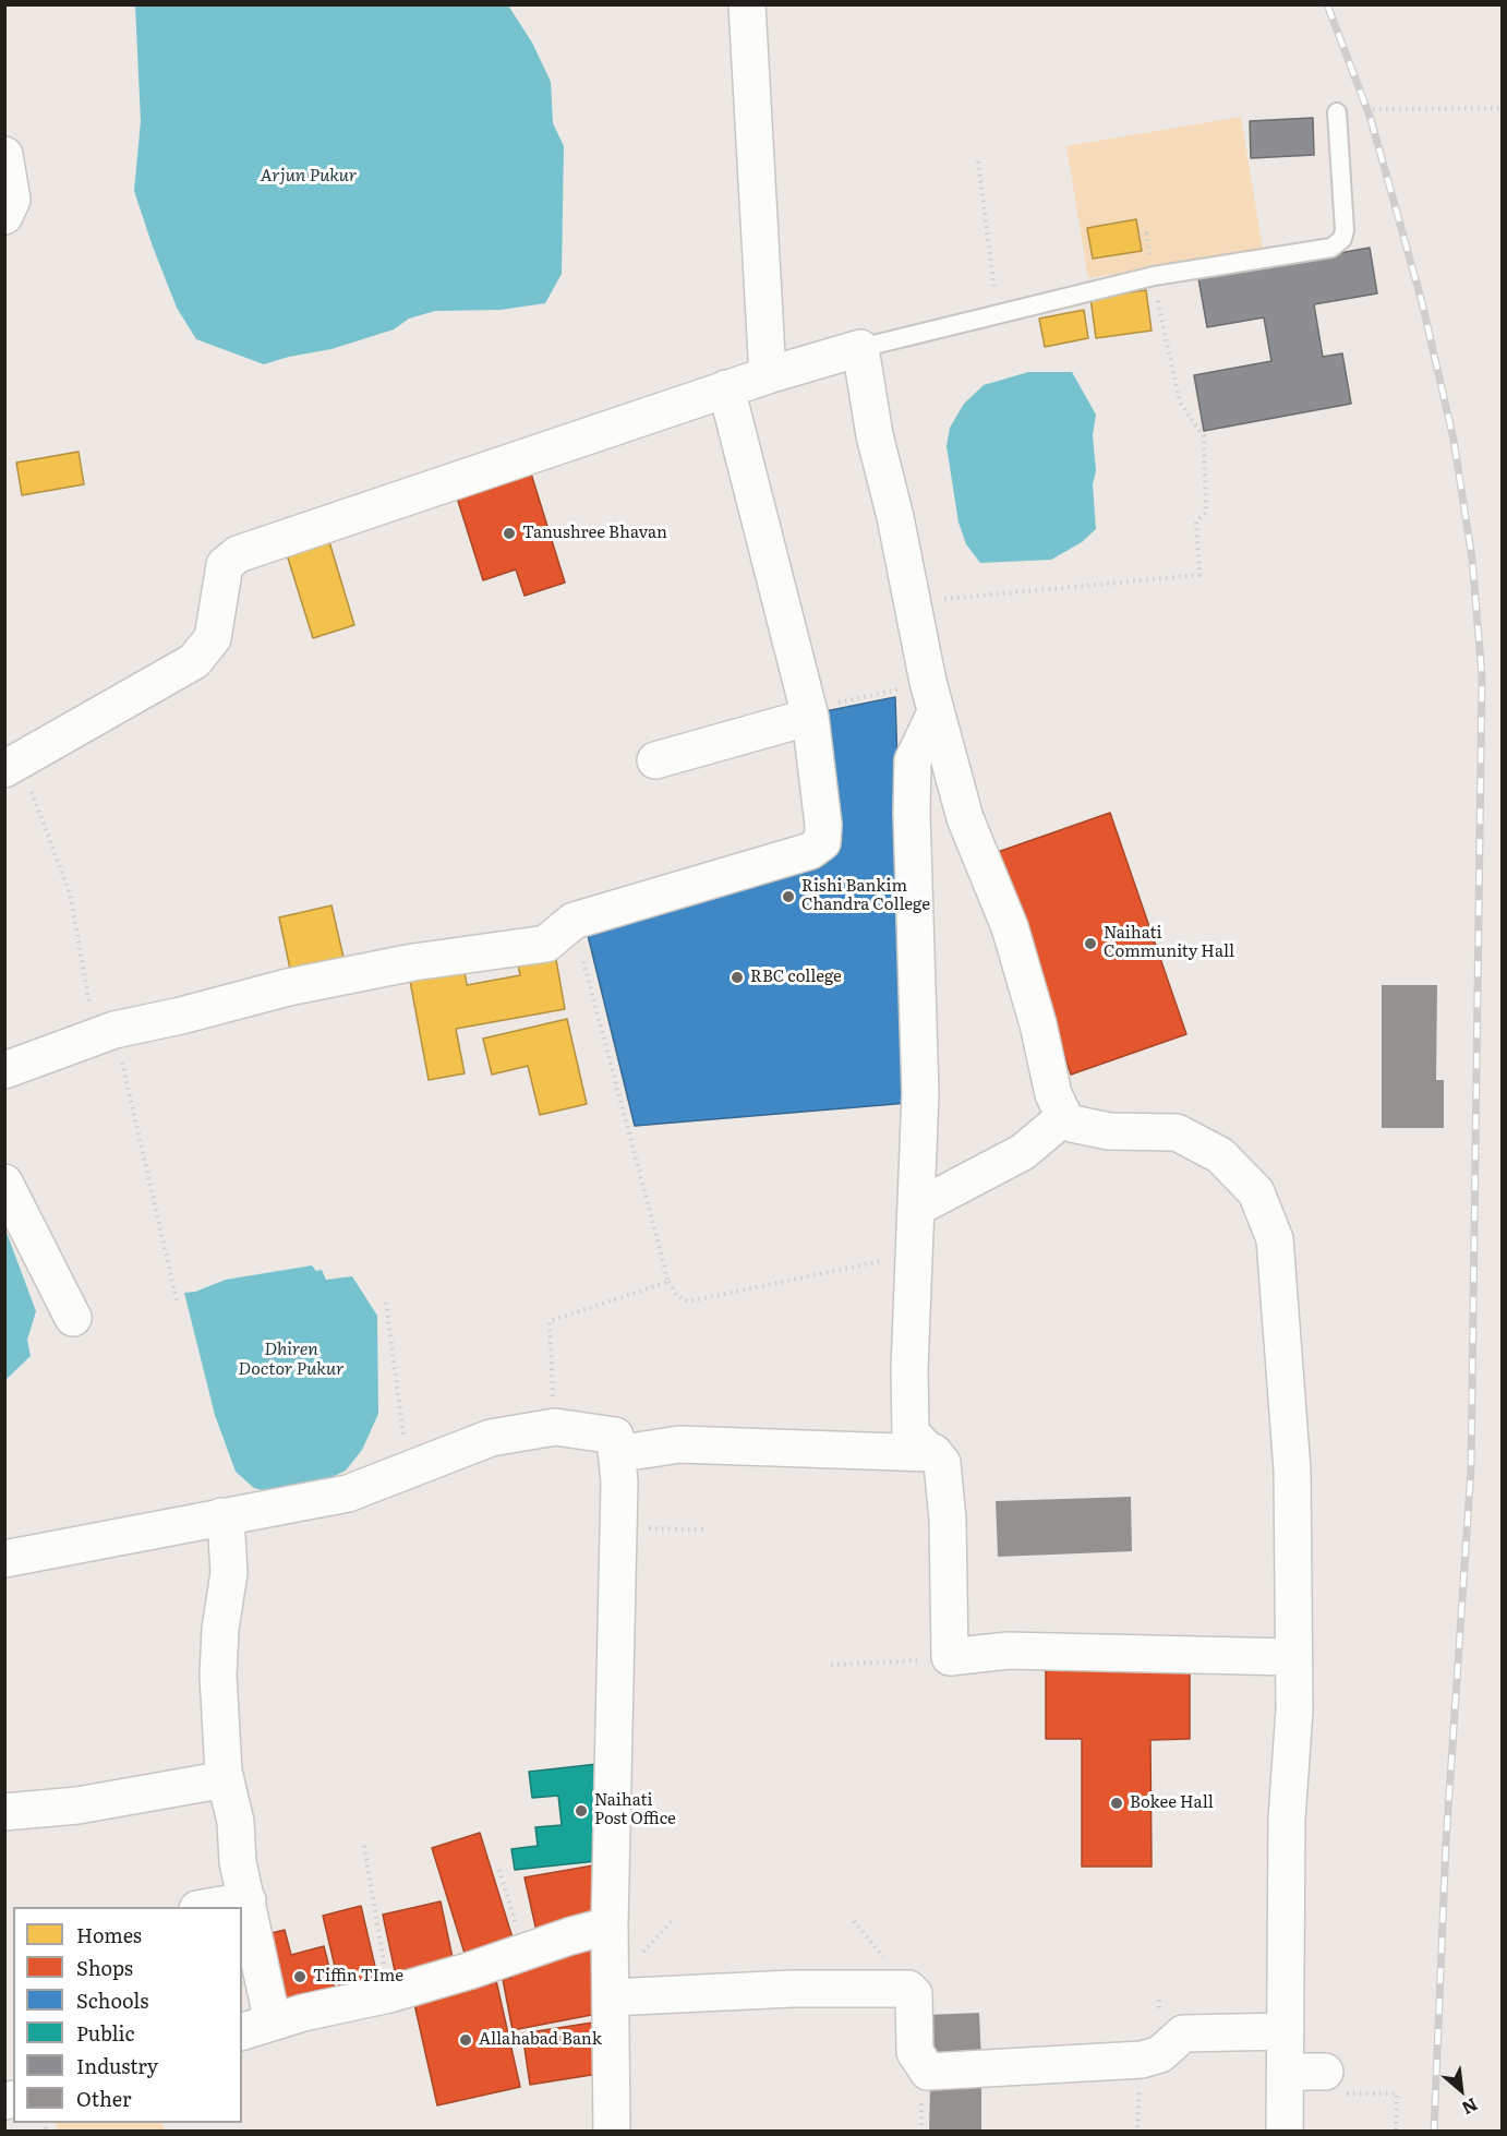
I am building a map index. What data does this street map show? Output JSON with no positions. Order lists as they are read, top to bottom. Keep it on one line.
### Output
{"water":["Arjun Pukur","Dhiren Doctor Pukur"],"places":["Tanushree Bhavan","Rishi Bankim Chandra College","Naihati Community Hall","RBC college","Bokee Hall","Naihati Post Office","Tiffin TIme","Allahabad Bank"],"legend":["Homes","Shops","Schools","Public","Industry","Other"],"north":"bottom right"}
